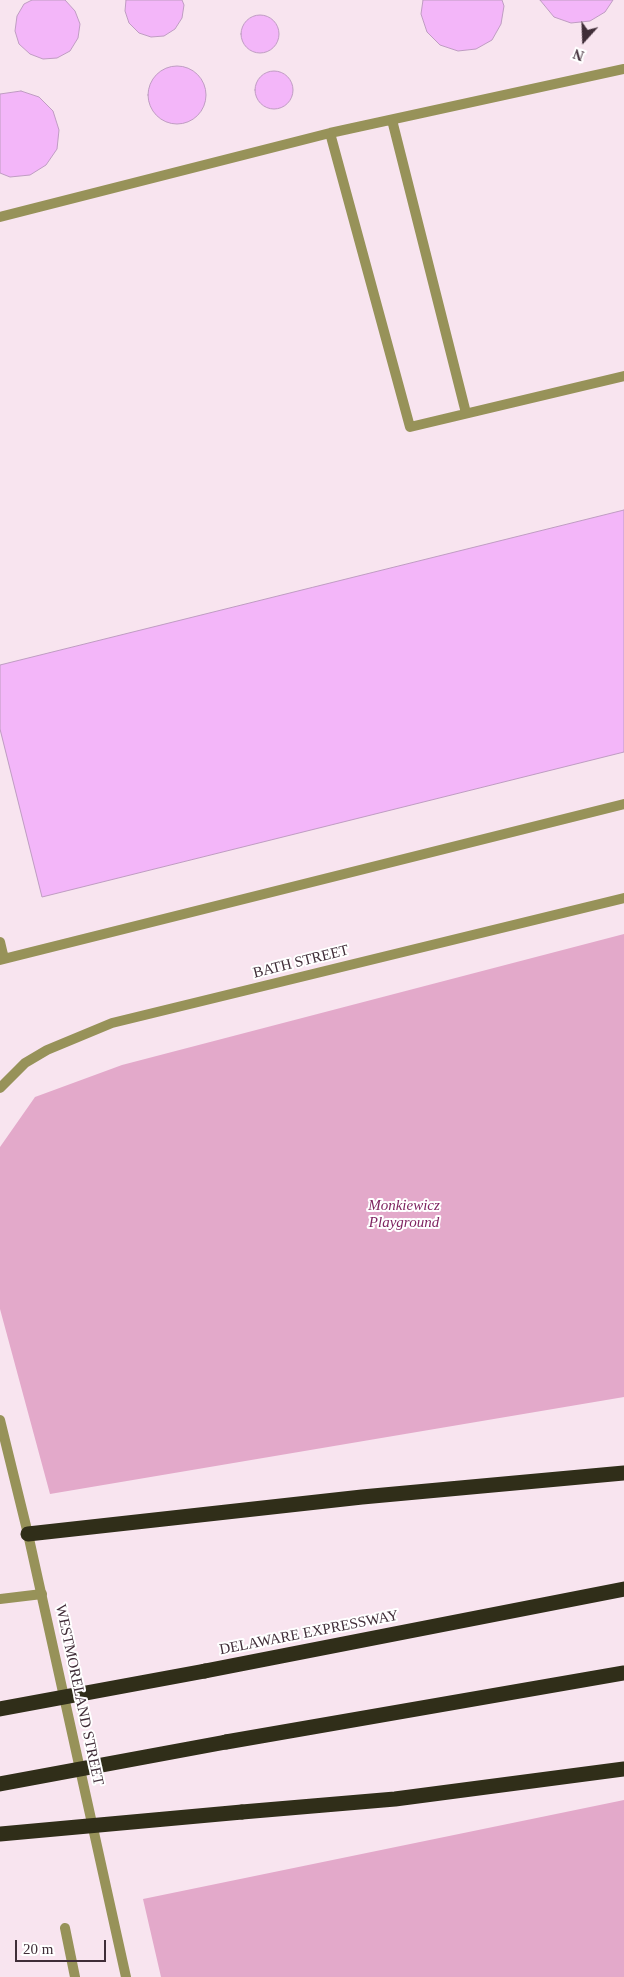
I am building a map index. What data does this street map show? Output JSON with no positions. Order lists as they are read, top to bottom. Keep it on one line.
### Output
{"streets":{"highway":["DELAWARE EXPRESSWAY"],"street":["BATH STREET","WESTMORELAND STREET"]},"parks":["Monkiewicz Playground"],"scale_bar":"20 m","north":"bottom"}
